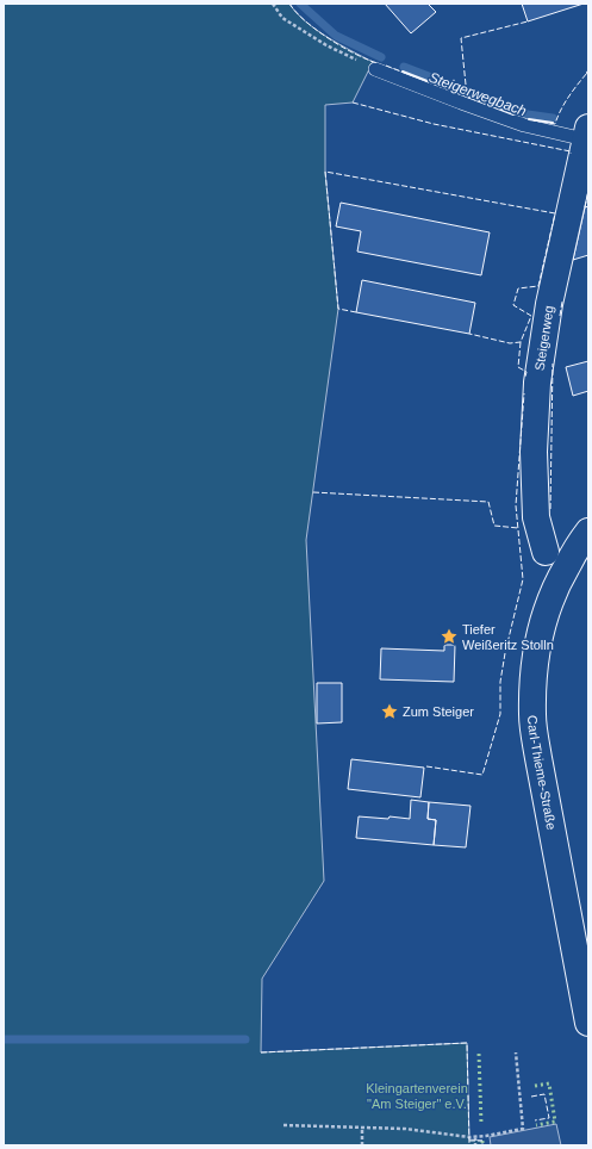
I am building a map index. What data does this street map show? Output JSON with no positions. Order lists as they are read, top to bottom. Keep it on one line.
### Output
{"streets":{"main road":["Steigerweg","Carl-Thieme-Straße"]},"water":["Steigerwegbach"],"parks":["Kleingartenverein \"Am Steiger\" e.V."],"places":{"place":["Tiefer Weißeritz Stolln","Zum Steiger"]}}
